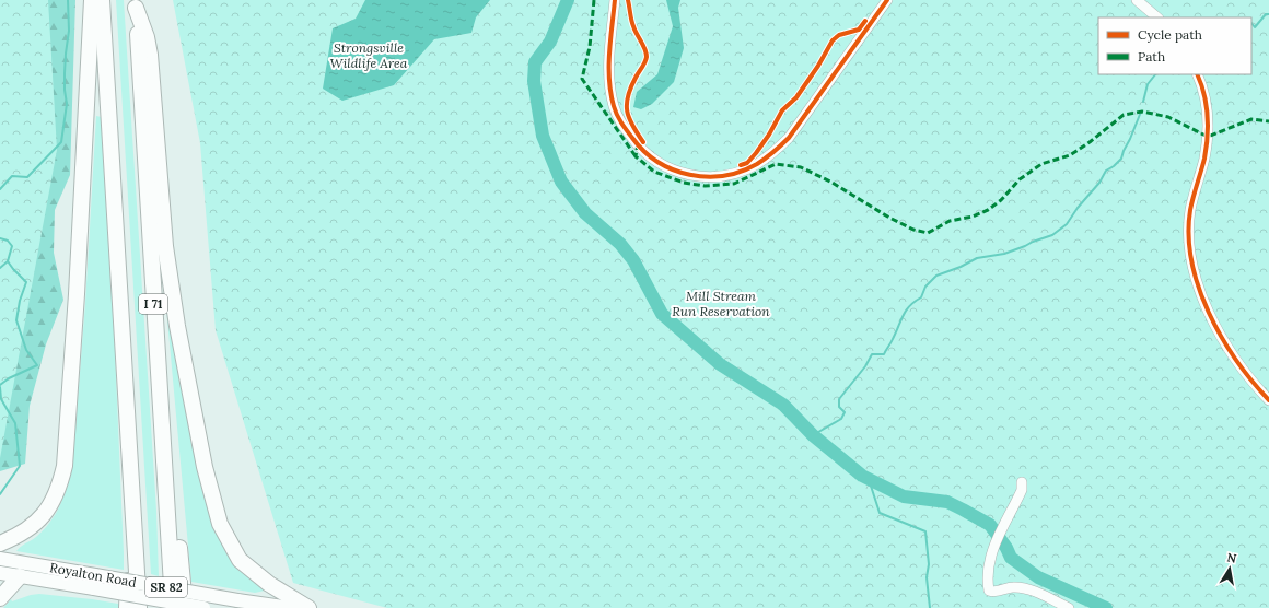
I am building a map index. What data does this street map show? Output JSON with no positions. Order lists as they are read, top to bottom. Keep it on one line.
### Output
{"streets":{"highway":["I 71"],"main road":["Royalton Road","SR 82"]},"parks":["Strongsville Wildlife Area","Mill Stream Run Reservation"],"legend":["Cycle path","Path"],"north":"top"}
